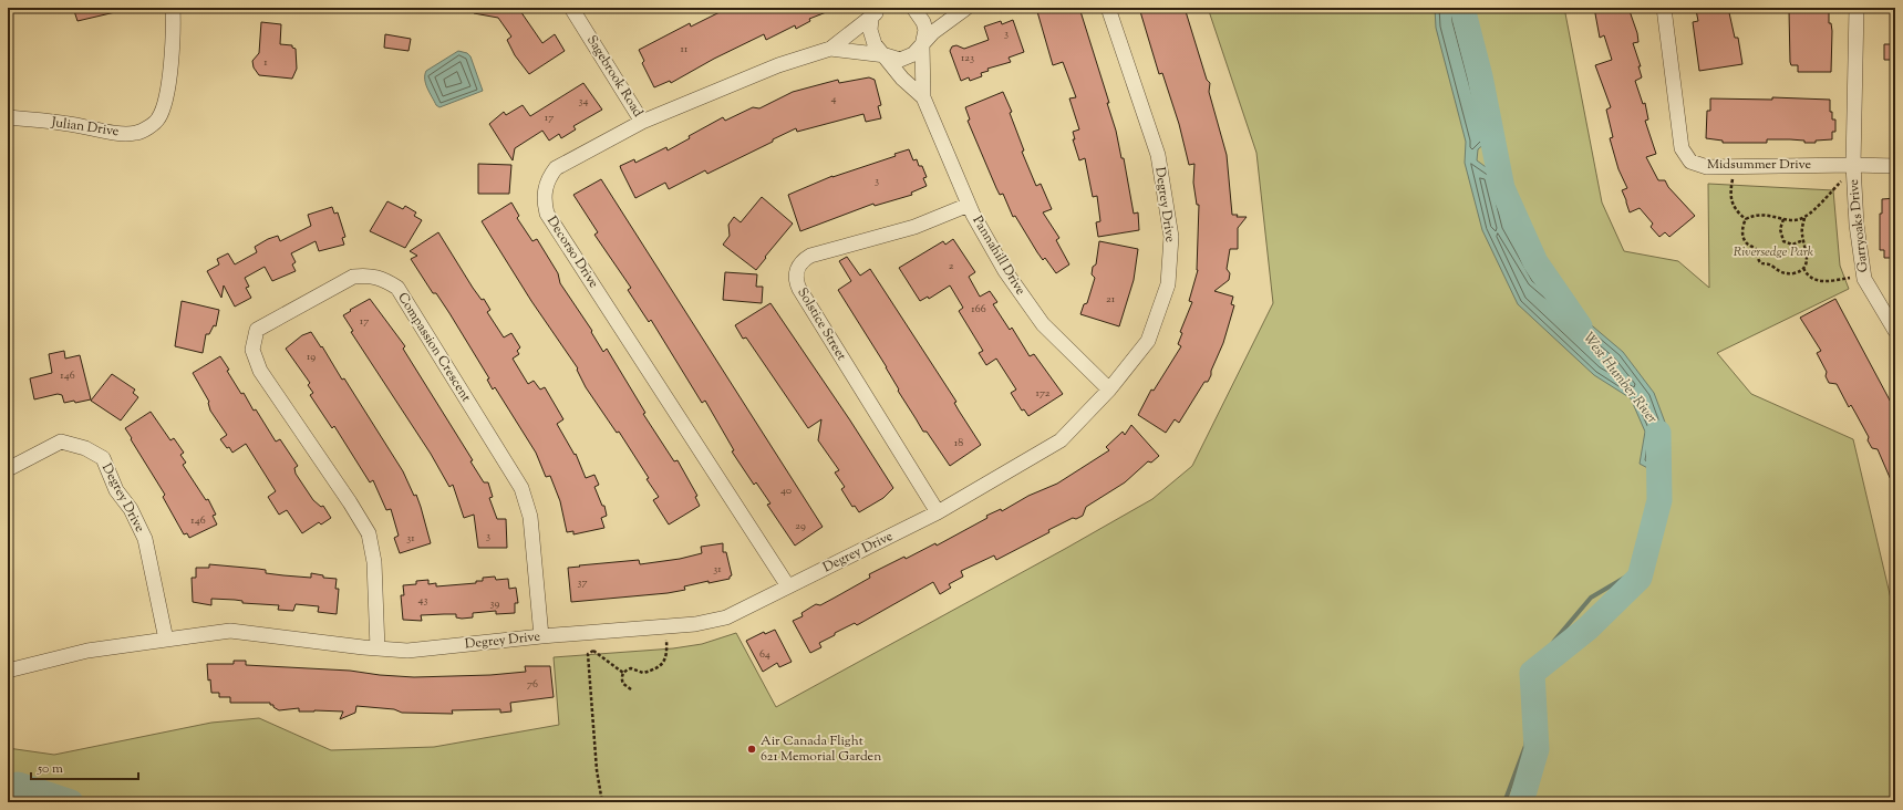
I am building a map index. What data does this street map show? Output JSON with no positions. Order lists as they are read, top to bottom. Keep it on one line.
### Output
{"streets":{"street":["Sagebrook Road","Julian Drive","Midsummer Drive","Degrey Drive","Garryoaks Drive","Decorso Drive","Pannahill Drive","Solstice Street","Compassion Crescent"]},"crossings":[["Sagebrook Road","Decorso Drive"],["Midsummer Drive","Garryoaks Drive"],["Degrey Drive","Decorso Drive"],["Degrey Drive","Pannahill Drive"],["Degrey Drive","Solstice Street"],["Degrey Drive","Compassion Crescent"],["Decorso Drive","Pannahill Drive"],["Pannahill Drive","Solstice Street"]],"water":["West Humber River"],"parks":["Riversedge Park"],"places":["Air Canada Flight 621 Memorial Garden"],"house_numbers":["3","11","123","1","4","34","17","3","2","21","166","17","19","146","172","18","40","146","29","3","31","31","37","43","39","64","76"],"scale_bar":"50 m"}
